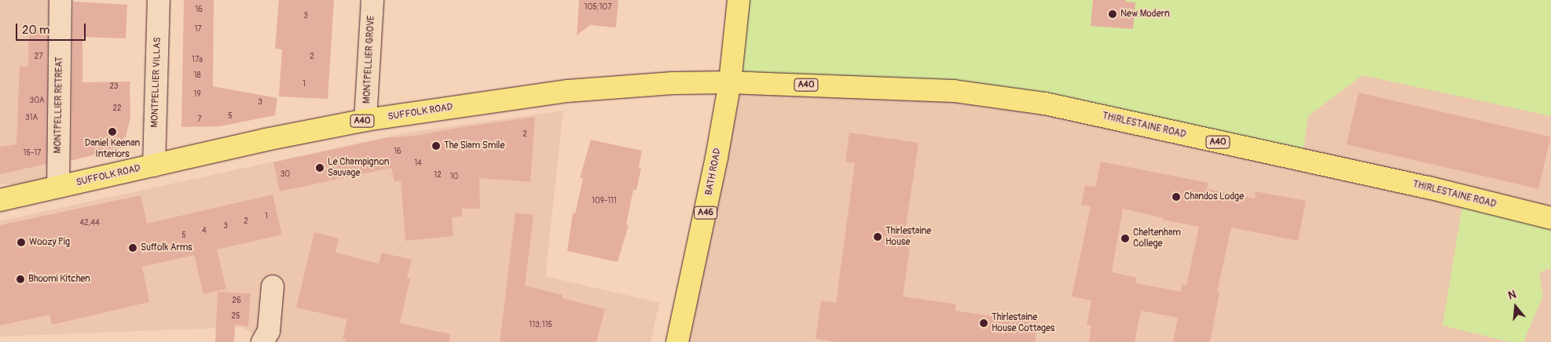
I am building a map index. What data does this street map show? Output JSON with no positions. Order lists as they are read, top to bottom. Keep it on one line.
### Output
{"streets":{"main road":["A40","SUFFOLK ROAD","THIRLESTAINE ROAD","BATH ROAD","A46"],"street":["MONTPELLIER GROVE","MONTPELLIER VILLAS","MONTPELLIER RETREAT"]},"crossings":[["MONTPELLIER GROVE","SUFFOLK ROAD"],["MONTPELLIER VILLAS","SUFFOLK ROAD"],["MONTPELLIER RETREAT","SUFFOLK ROAD"],["SUFFOLK ROAD","THIRLESTAINE ROAD"],["SUFFOLK ROAD","BATH ROAD"],["THIRLESTAINE ROAD","BATH ROAD"]],"places":["New Modern","Daniel Keenan Interiors","The Siam Smile","Le Champignon Sauvage","Chandos Lodge","Thirlestaine House","Cheltenham College","Woozy Pig","Suffolk Arms","Bhoomi Kitchen","Thirlestaine House Cottages"],"house_numbers":["105;107","16","3","17","27","2","17a","18","1","23","19","30A","3","22","5","31A","7","2","16","15-17","14","30","12","10","109-111","1","2","42,44","3","4","5","26","25","113;115"],"scale_bar":"20 m","north":"top"}
